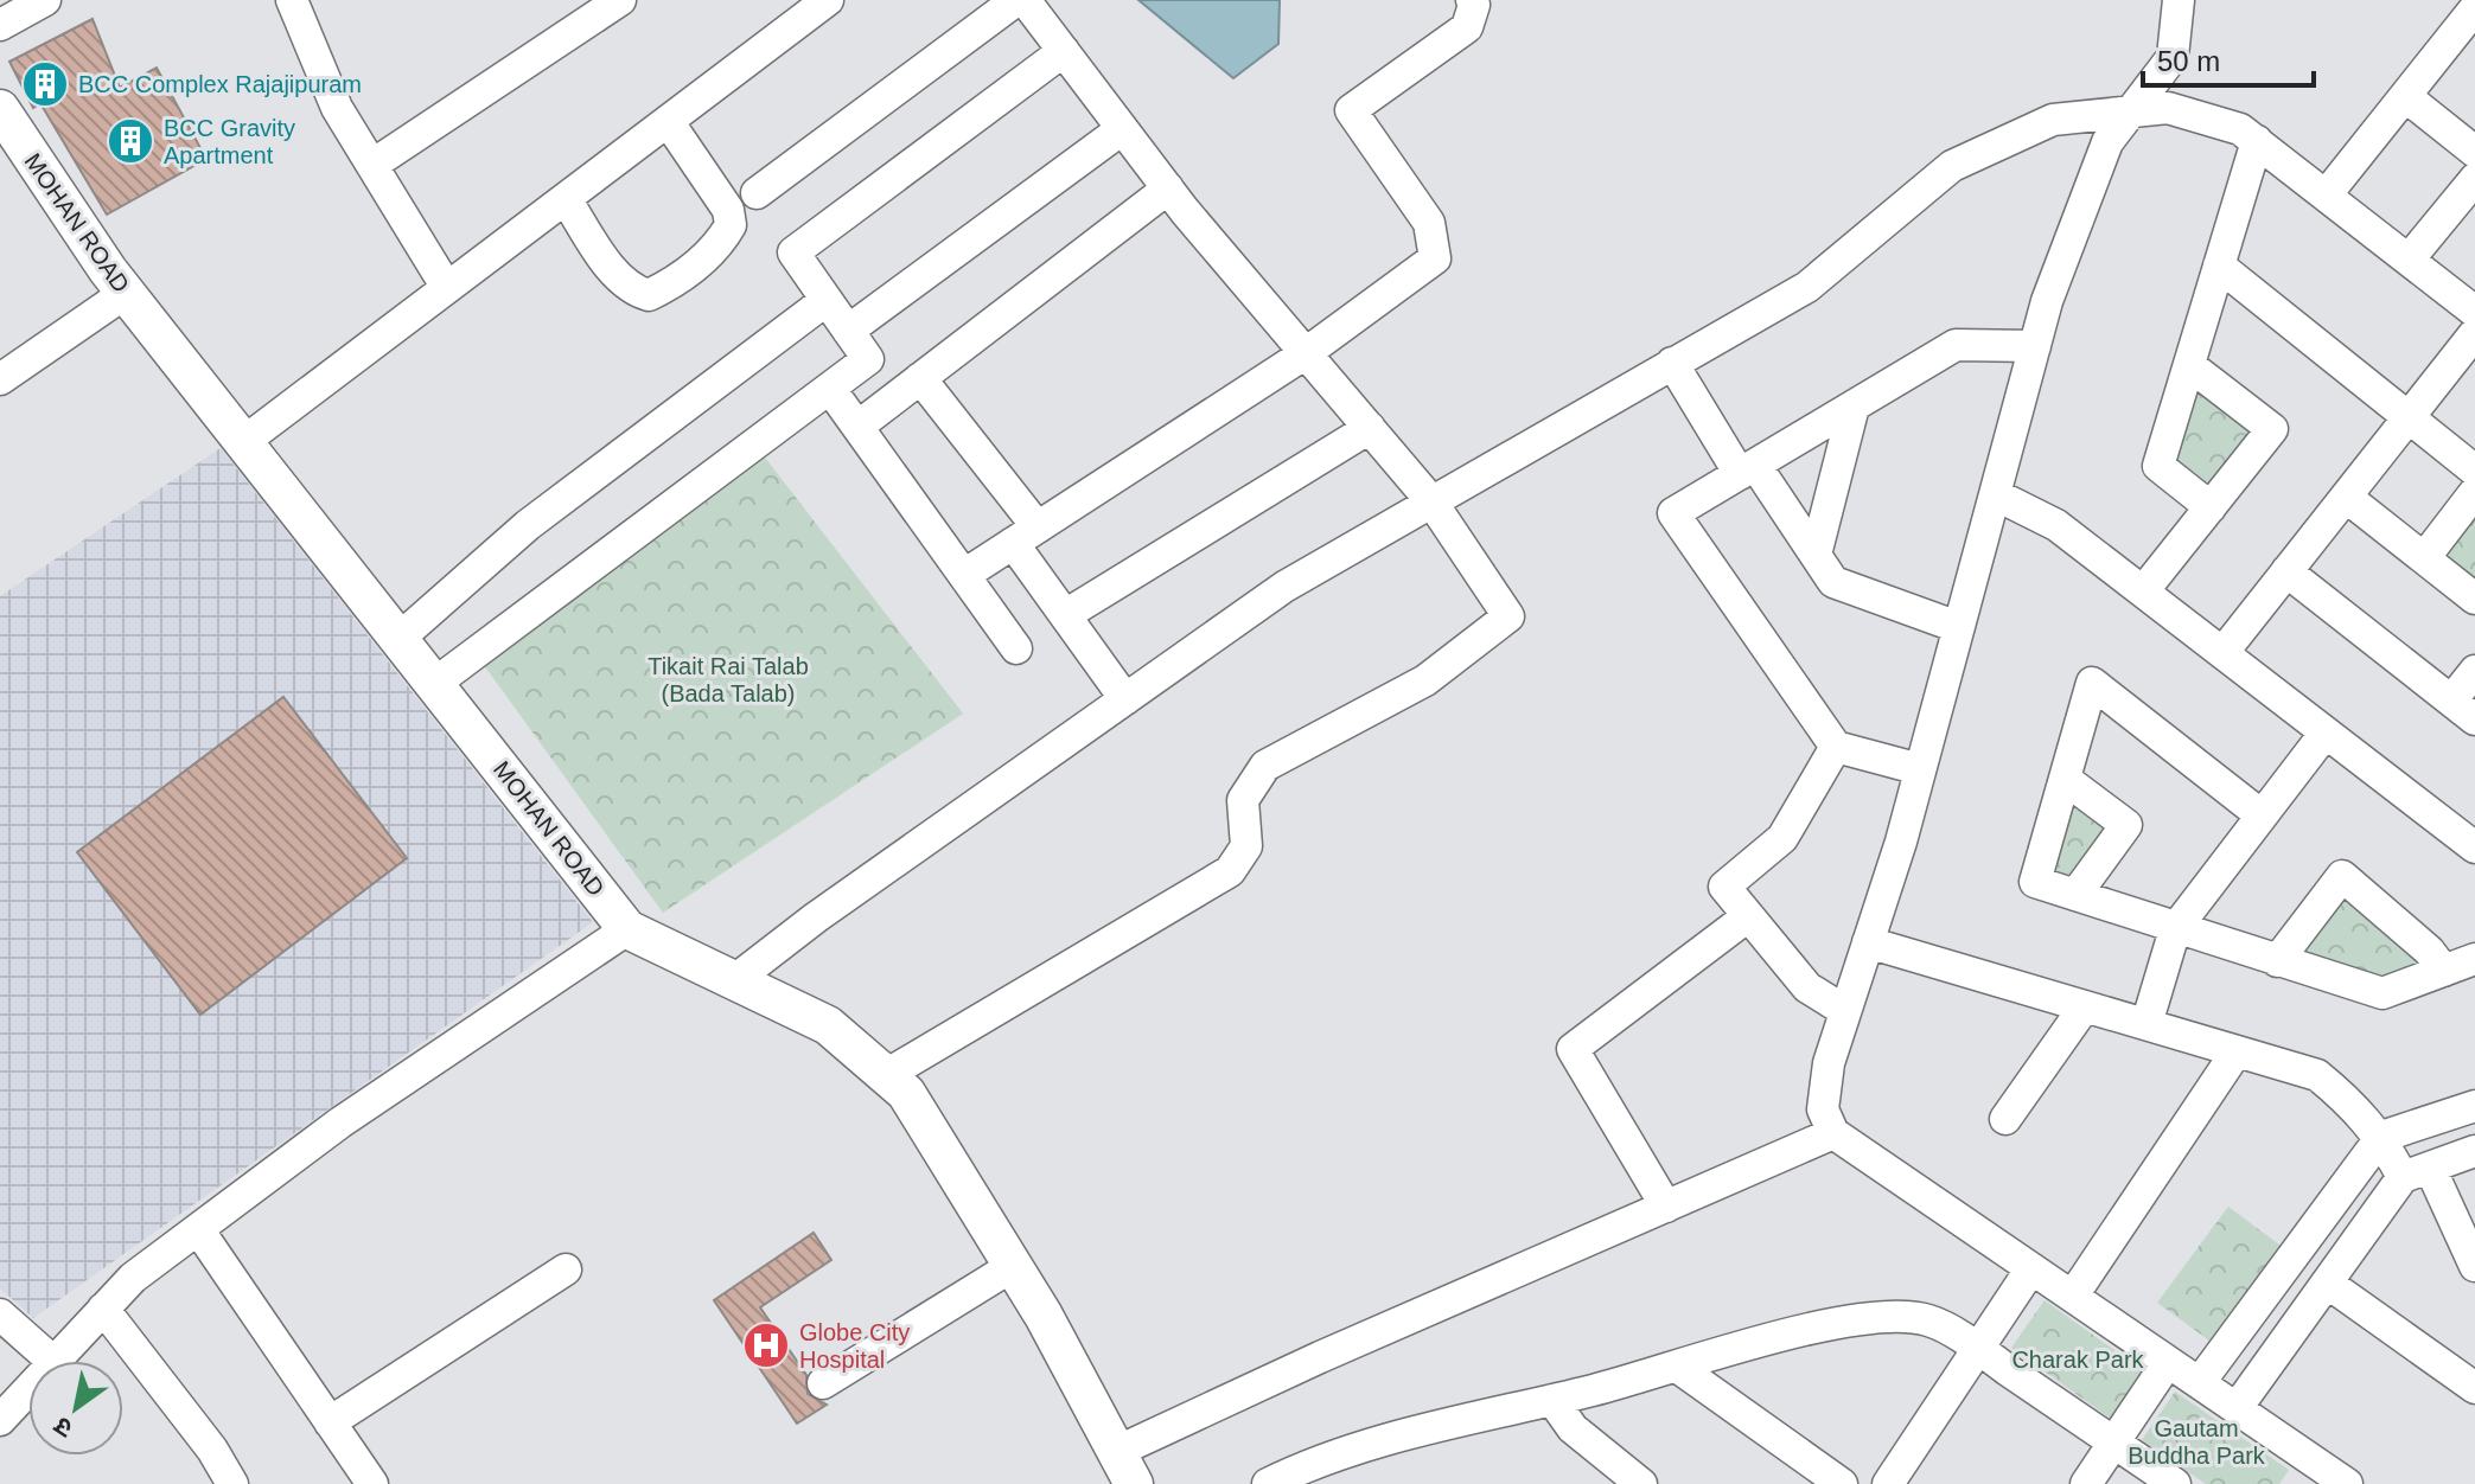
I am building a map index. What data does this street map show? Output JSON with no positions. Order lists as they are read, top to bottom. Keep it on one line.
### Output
{"streets":{"main road":["MOHAN ROAD"]},"parks":["Tikait Rai Talab (Bada Talab)","Charak Park","Gautam Buddha Park"],"places":{"building":["BCC Complex Rajajipuram","BCC Gravity Apartment"],"hospital":["Globe City Hospital"]},"scale_bar":"50 m","north":"bottom left"}
